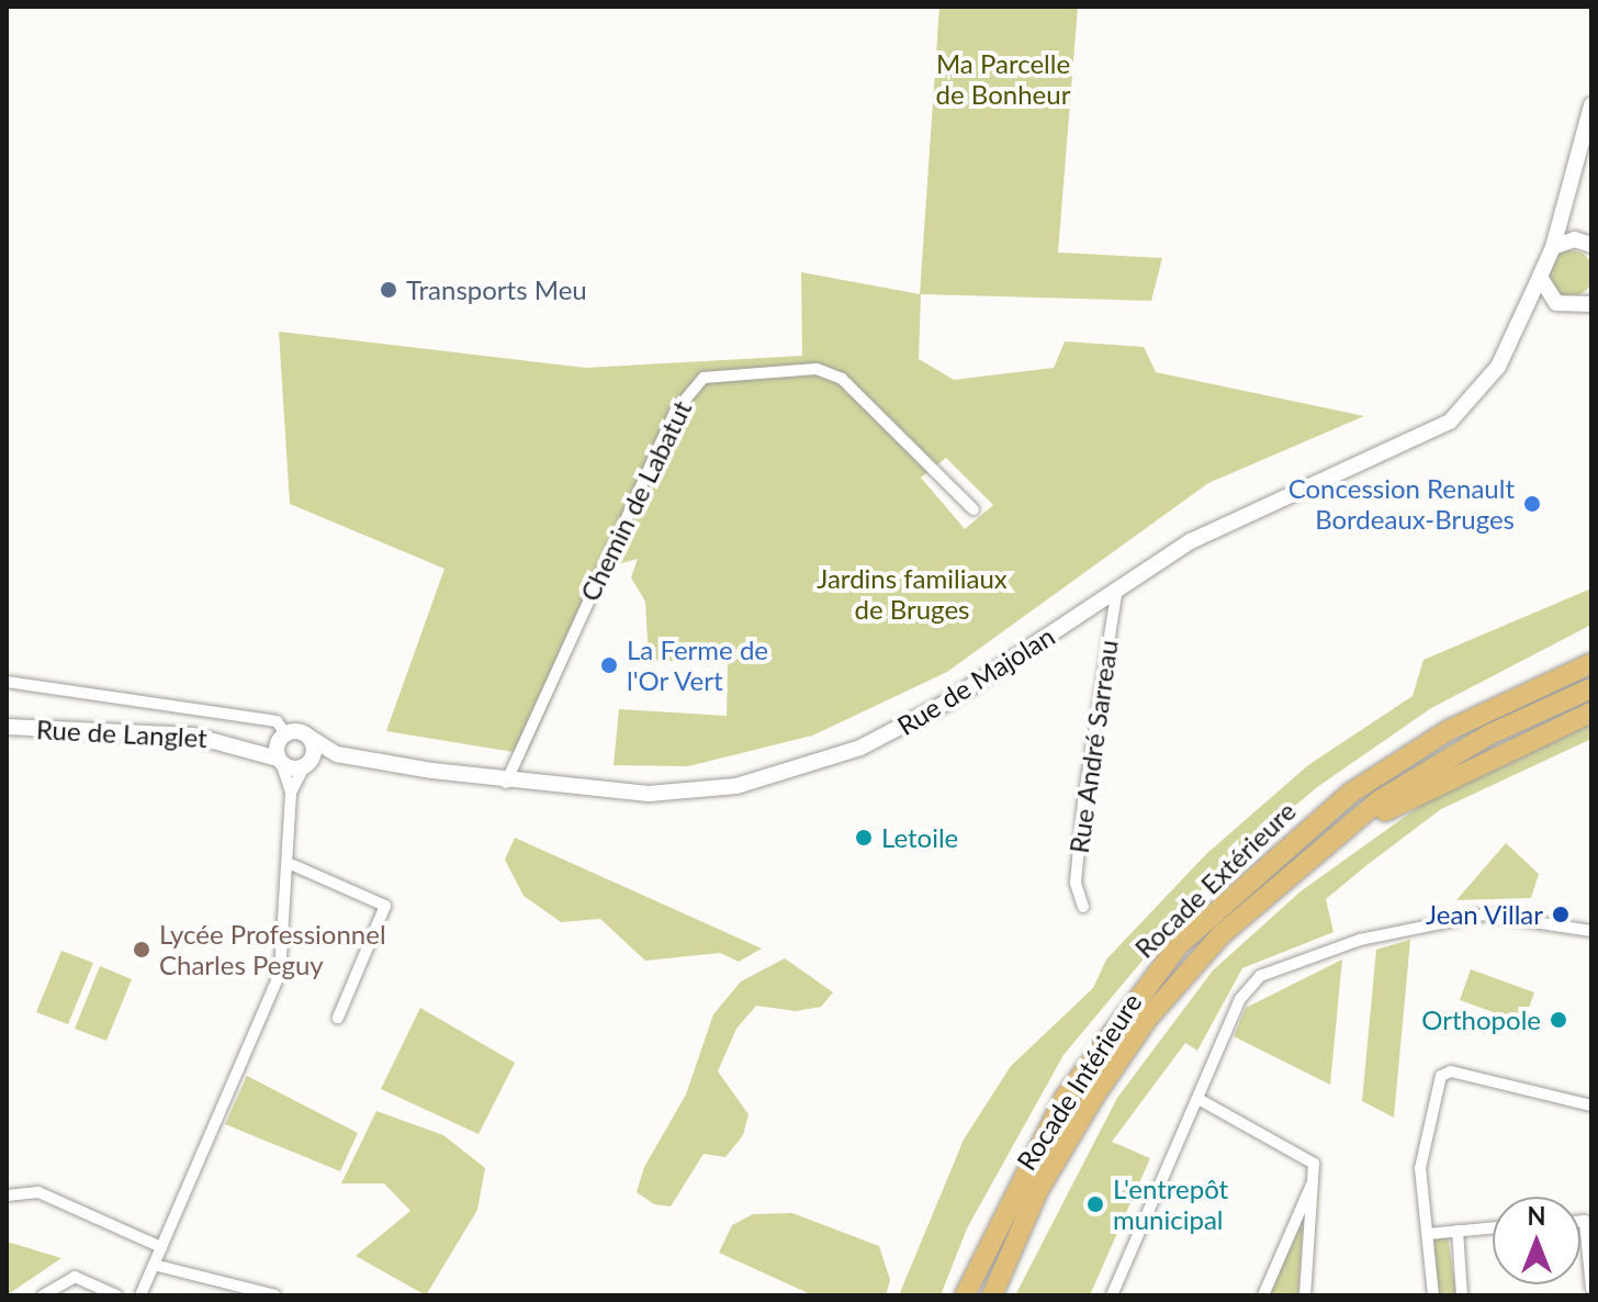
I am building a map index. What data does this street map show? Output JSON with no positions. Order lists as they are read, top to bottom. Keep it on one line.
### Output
{"streets":{"highway":["Rocade Extérieure","Rocade Intérieure"],"street":["Chemin de Labatut","Rue de Majolan","Rue de Langlet","Rue André Sarreau"]},"crossings":[["Chemin de Labatut","Rue de Majolan"],["Rue de Majolan","Rue de Langlet"],["Rue de Majolan","Rue André Sarreau"]],"parks":["Ma Parcelle de Bonheur","Jardins familiaux de Bruges"],"places":["Transports Meu","Concession Renault Bordeaux-Bruges","La Ferme de l'Or Vert","Letoile","Jean Villar","Lycée Professionnel Charles Peguy","Orthopole","L'entrepôt municipal"],"north":"top"}
